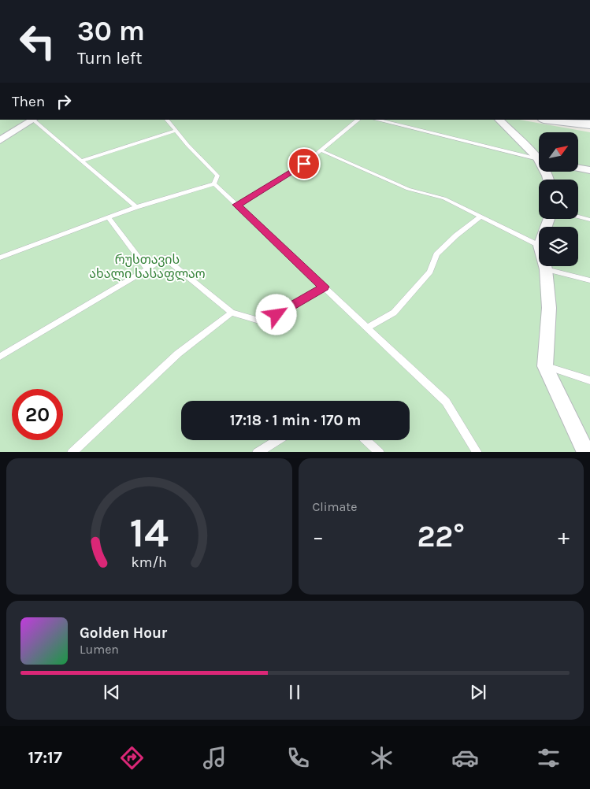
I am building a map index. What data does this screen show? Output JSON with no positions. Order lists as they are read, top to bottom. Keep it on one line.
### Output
{"parks":["რუსთავის ახალი სასაფლაო"],"north":"top right","page":{"turn":["30 m","Turn left"],"then":"Then","limit":"20","trip":"17:18 · 1 min · 170 m","tile":"Climate","heat":["−","22°","+"],"song":["Golden Hour","Lumen"],"tabs":"17:17","gauge":["14","km/h"]}}
